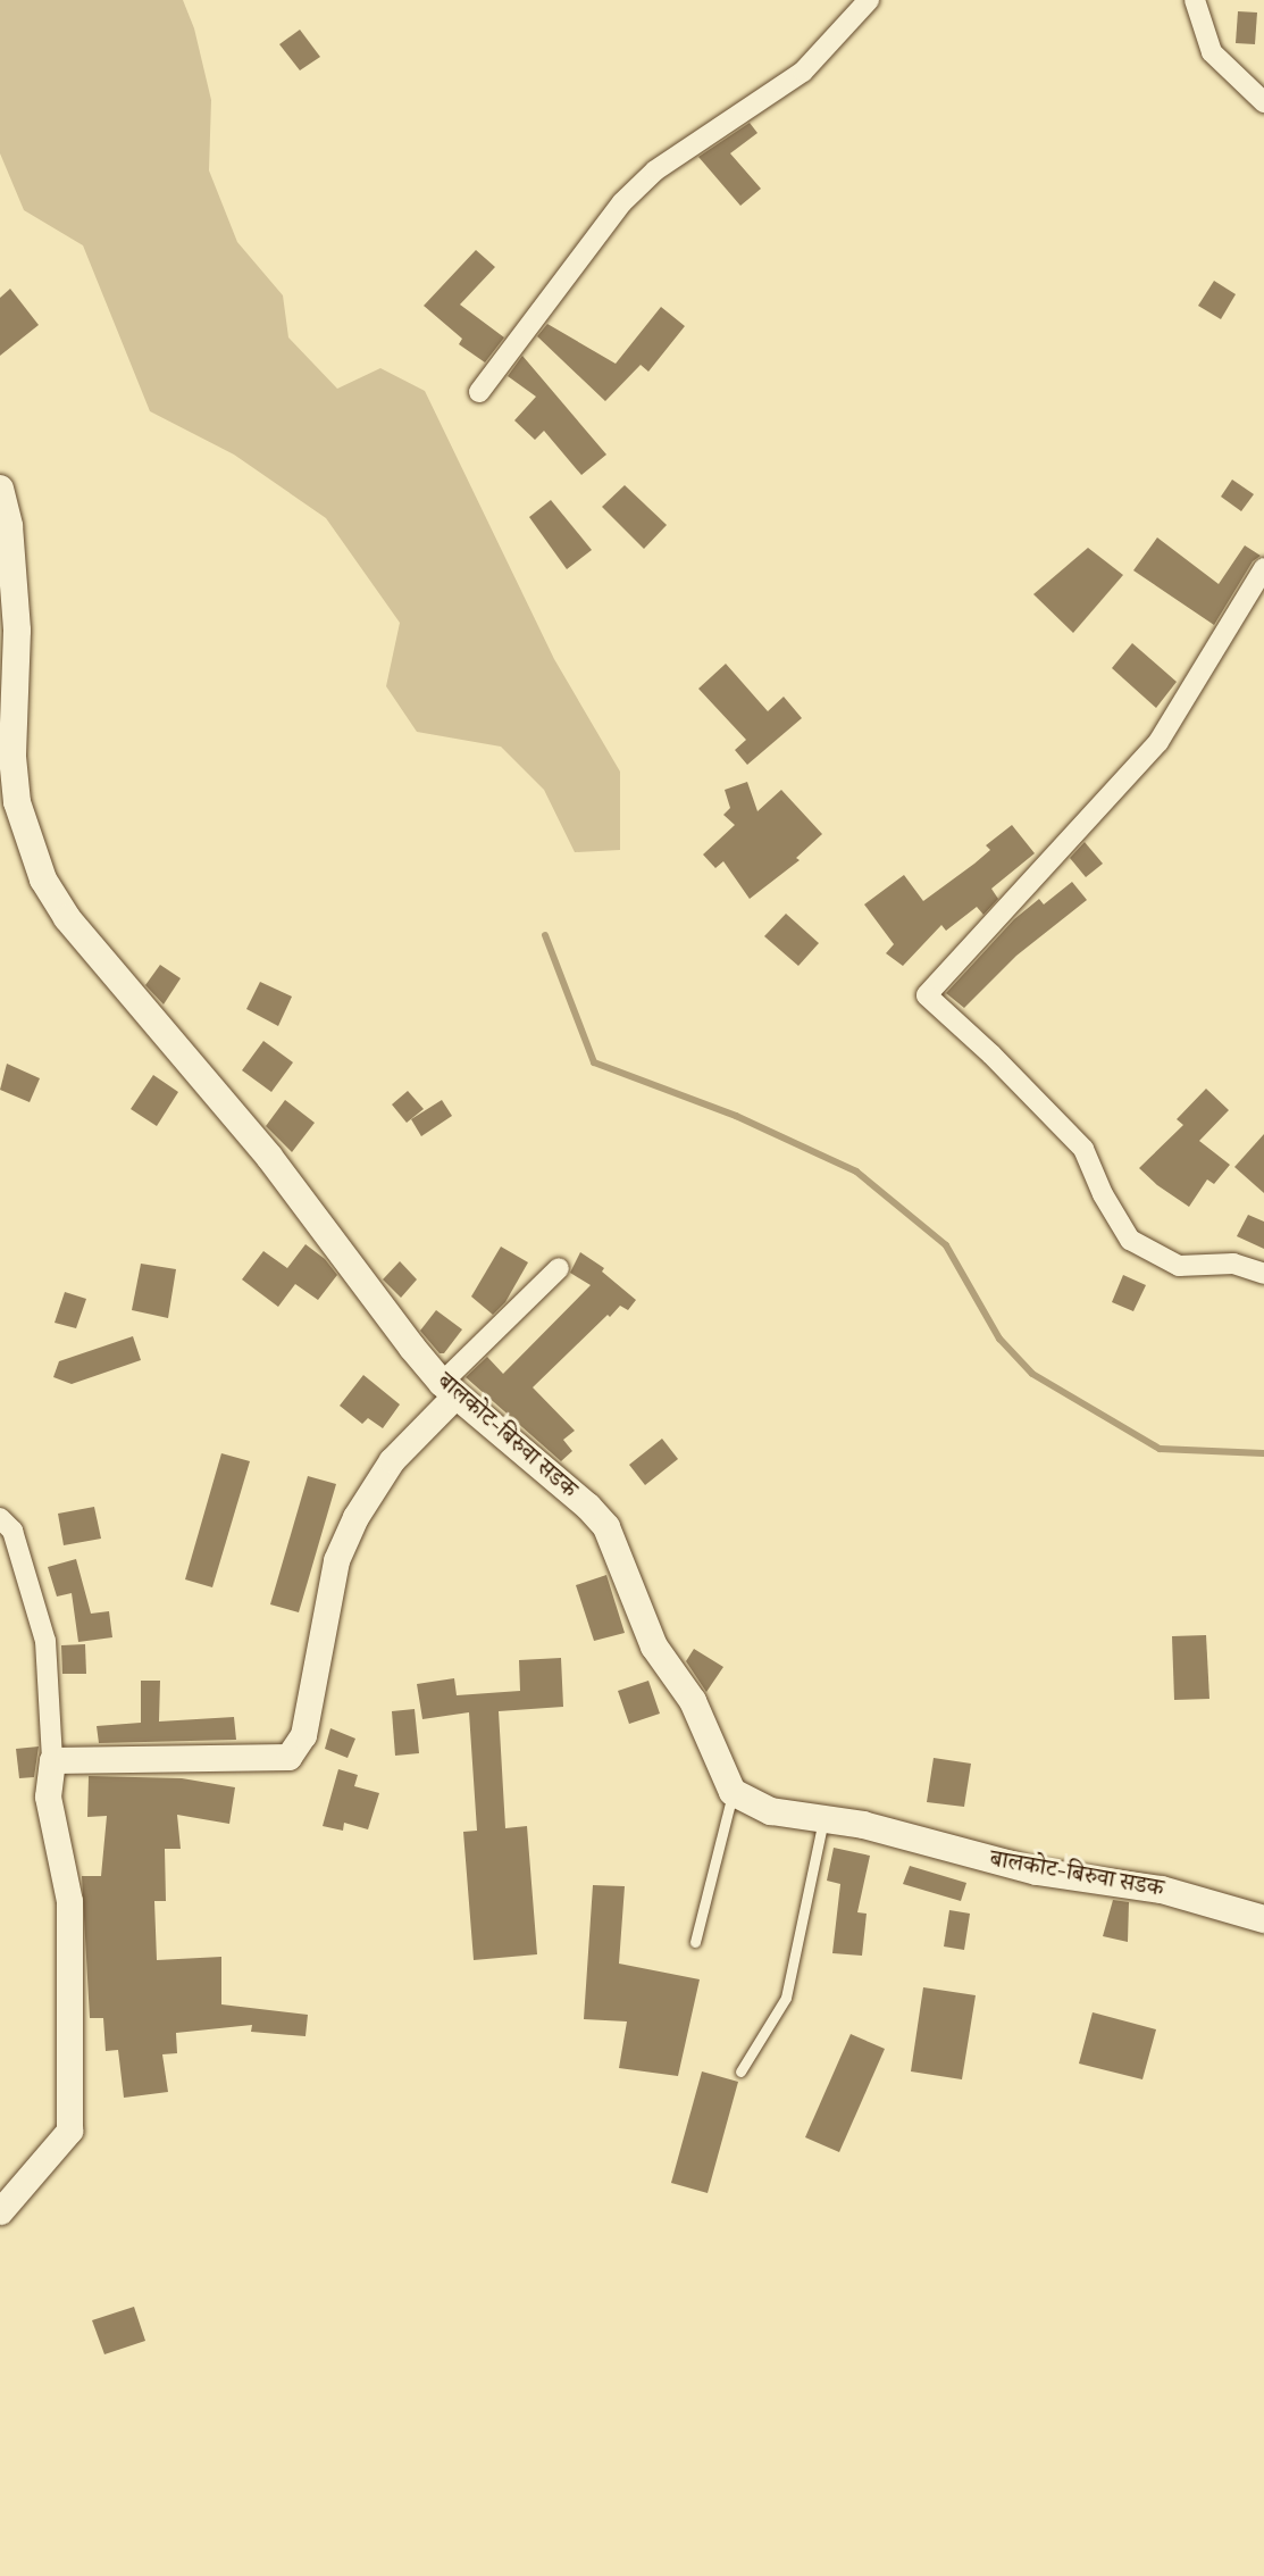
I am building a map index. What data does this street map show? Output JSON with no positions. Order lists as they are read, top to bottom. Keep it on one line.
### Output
{"streets":{"main road":["बालकोट-बिरुवा सडक"]}}
